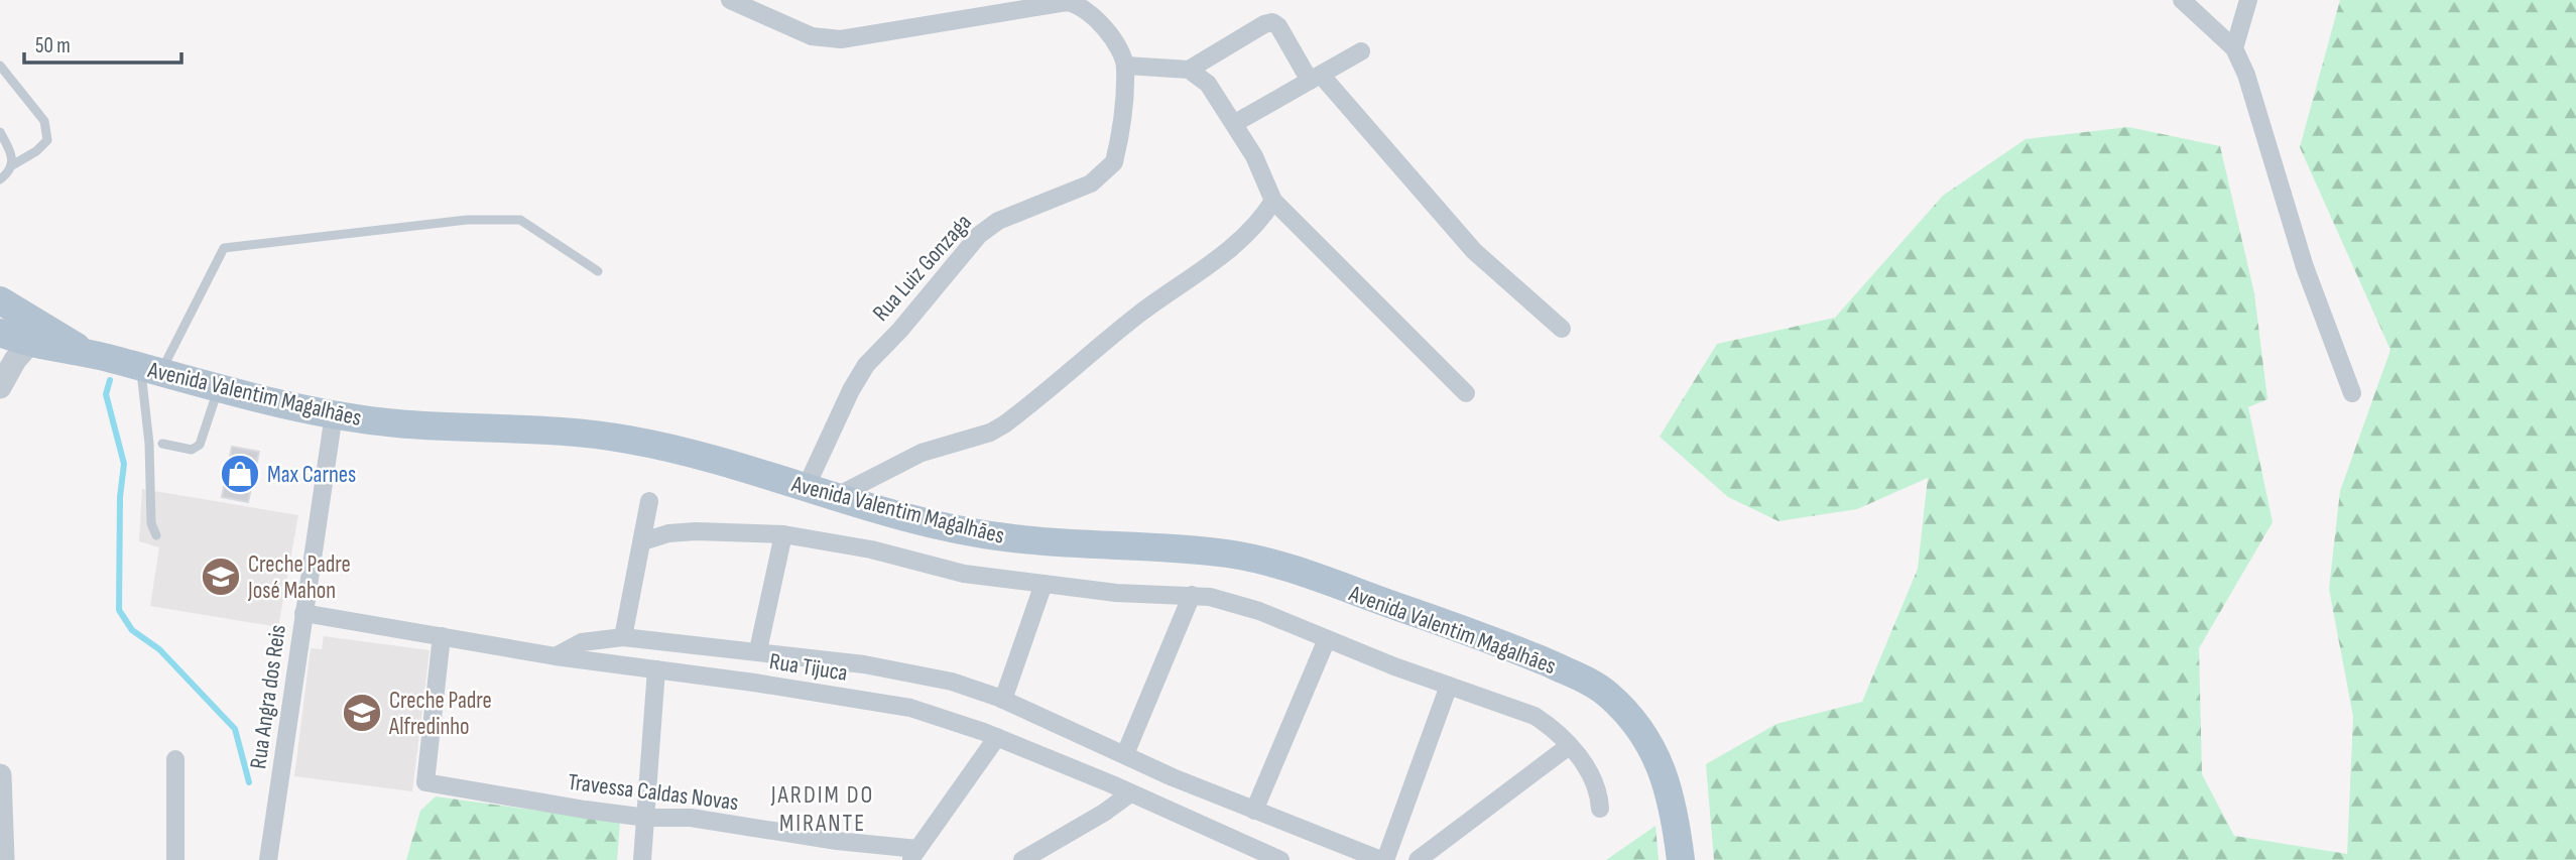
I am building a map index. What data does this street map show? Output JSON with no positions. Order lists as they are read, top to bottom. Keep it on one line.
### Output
{"streets":{"main road":["Avenida Valentim Magalhães"],"street":["Rua Luiz Gonzaga","Rua Tijuca","Rua Angra dos Reis","Travessa Caldas Novas"]},"crossings":[["Rua Luiz Gonzaga","Avenida Valentim Magalhães"],["Avenida Valentim Magalhães","Rua Angra dos Reis"],["Rua Tijuca","Rua Angra dos Reis"],["Rua Tijuca","Travessa Caldas Novas"]],"districts":["JARDIM DO MIRANTE"],"places":{"shop":["Max Carnes"],"school or university":["Creche Padre José Mahon","Creche Padre Alfredinho"]},"scale_bar":"50 m"}
